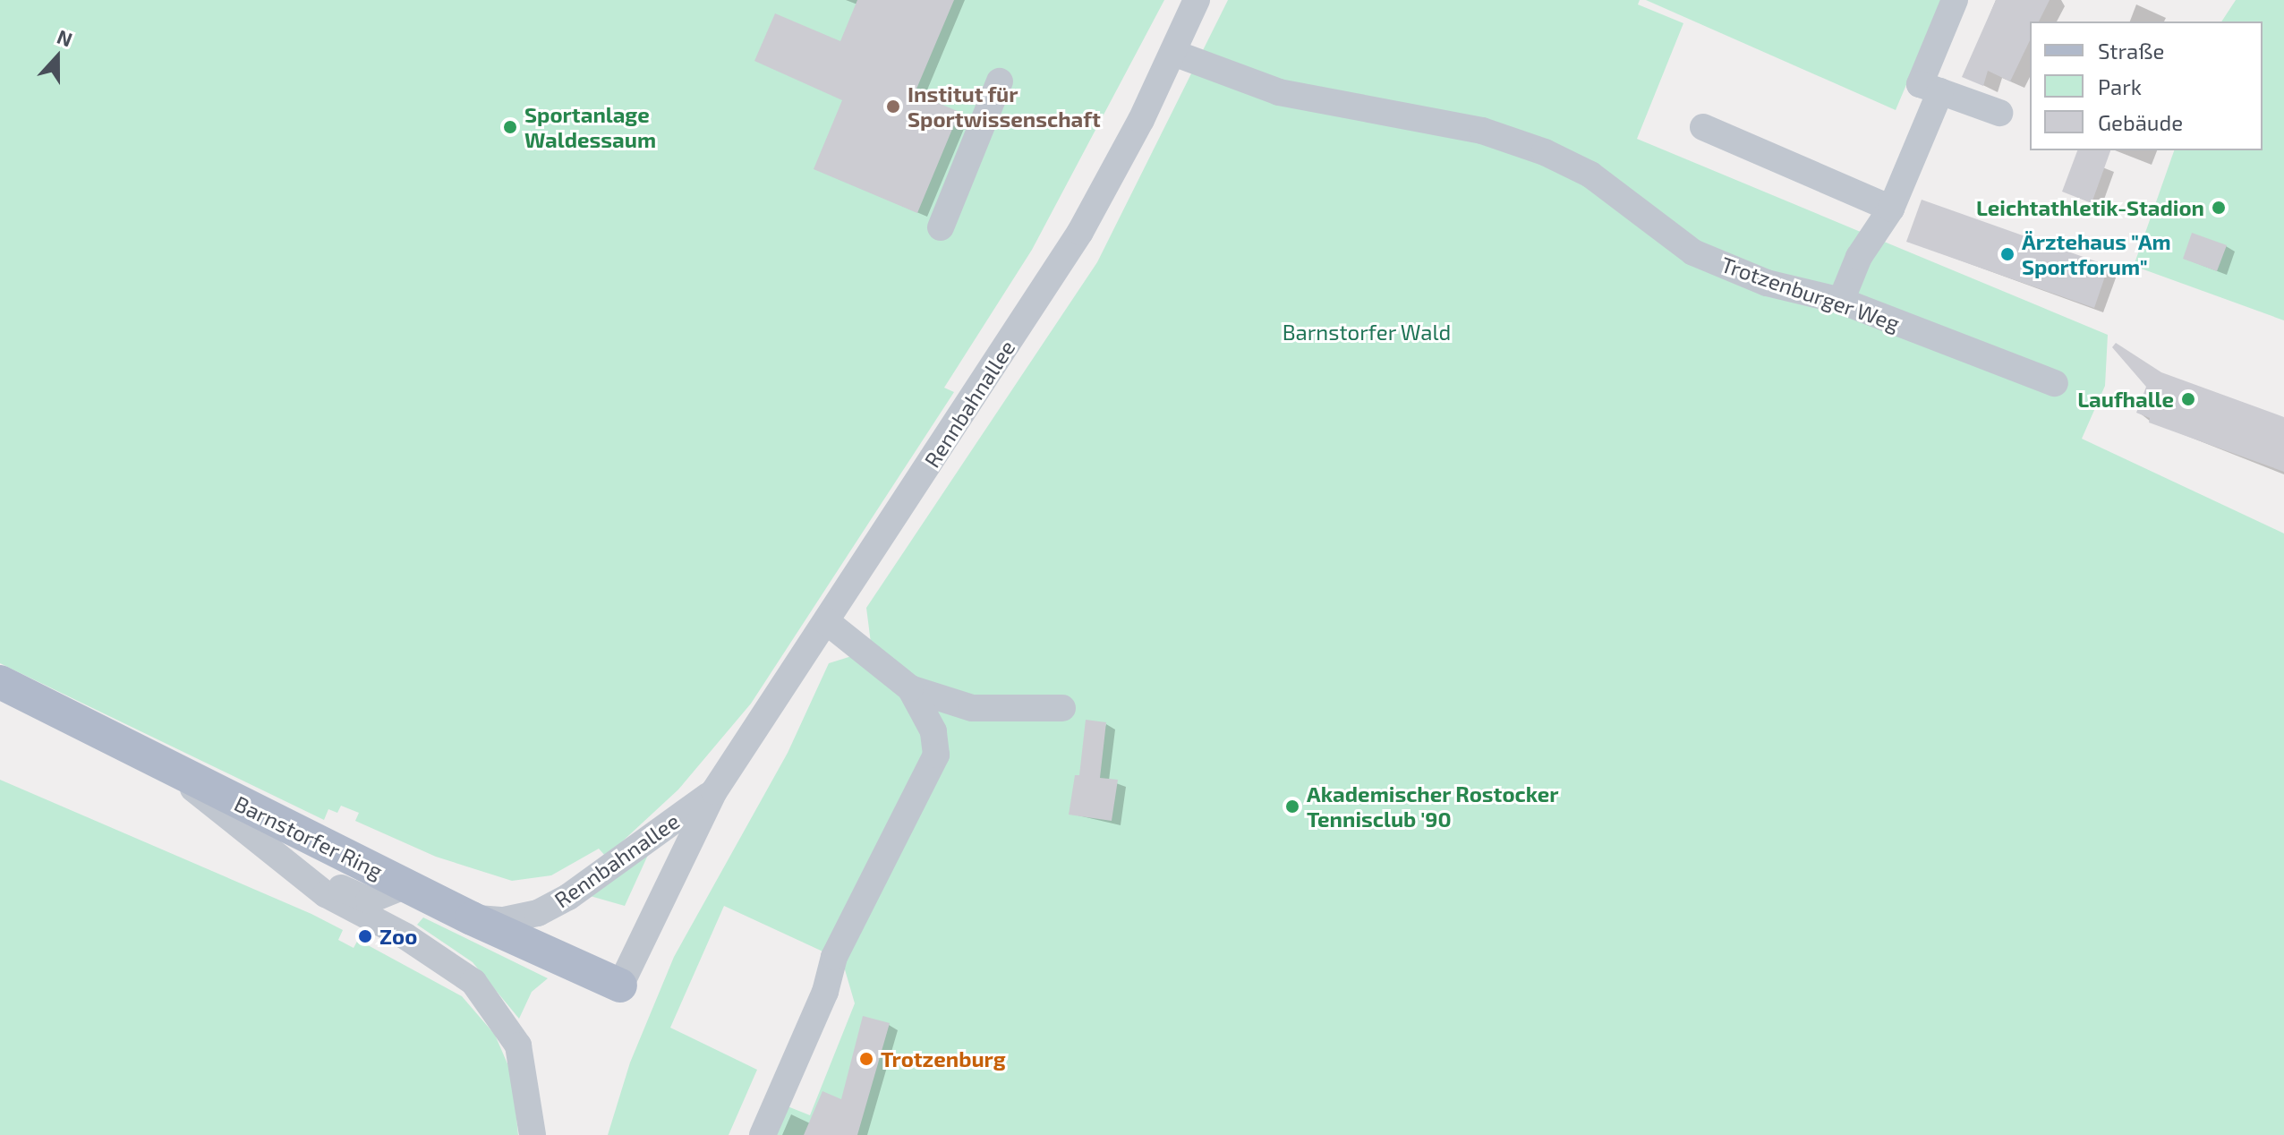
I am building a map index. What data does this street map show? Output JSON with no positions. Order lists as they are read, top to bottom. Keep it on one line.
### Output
{"streets":{"main road":["Barnstorfer Ring"],"street":["Trotzenburger Weg","Rennbahnallee"]},"crossings":[["Trotzenburger Weg","Rennbahnallee"],["Rennbahnallee","Barnstorfer Ring"]],"parks":["Barnstorfer Wald"],"places":["Institut für Sportwissenschaft","Sportanlage Waldessaum","Leichtathletik-Stadion","Ärztehaus \"Am Sportforum\"","Laufhalle","Akademischer Rostocker Tennisclub '90","Zoo","Trotzenburg"],"legend":["Straße","Park","Gebäude"],"north":"top"}
